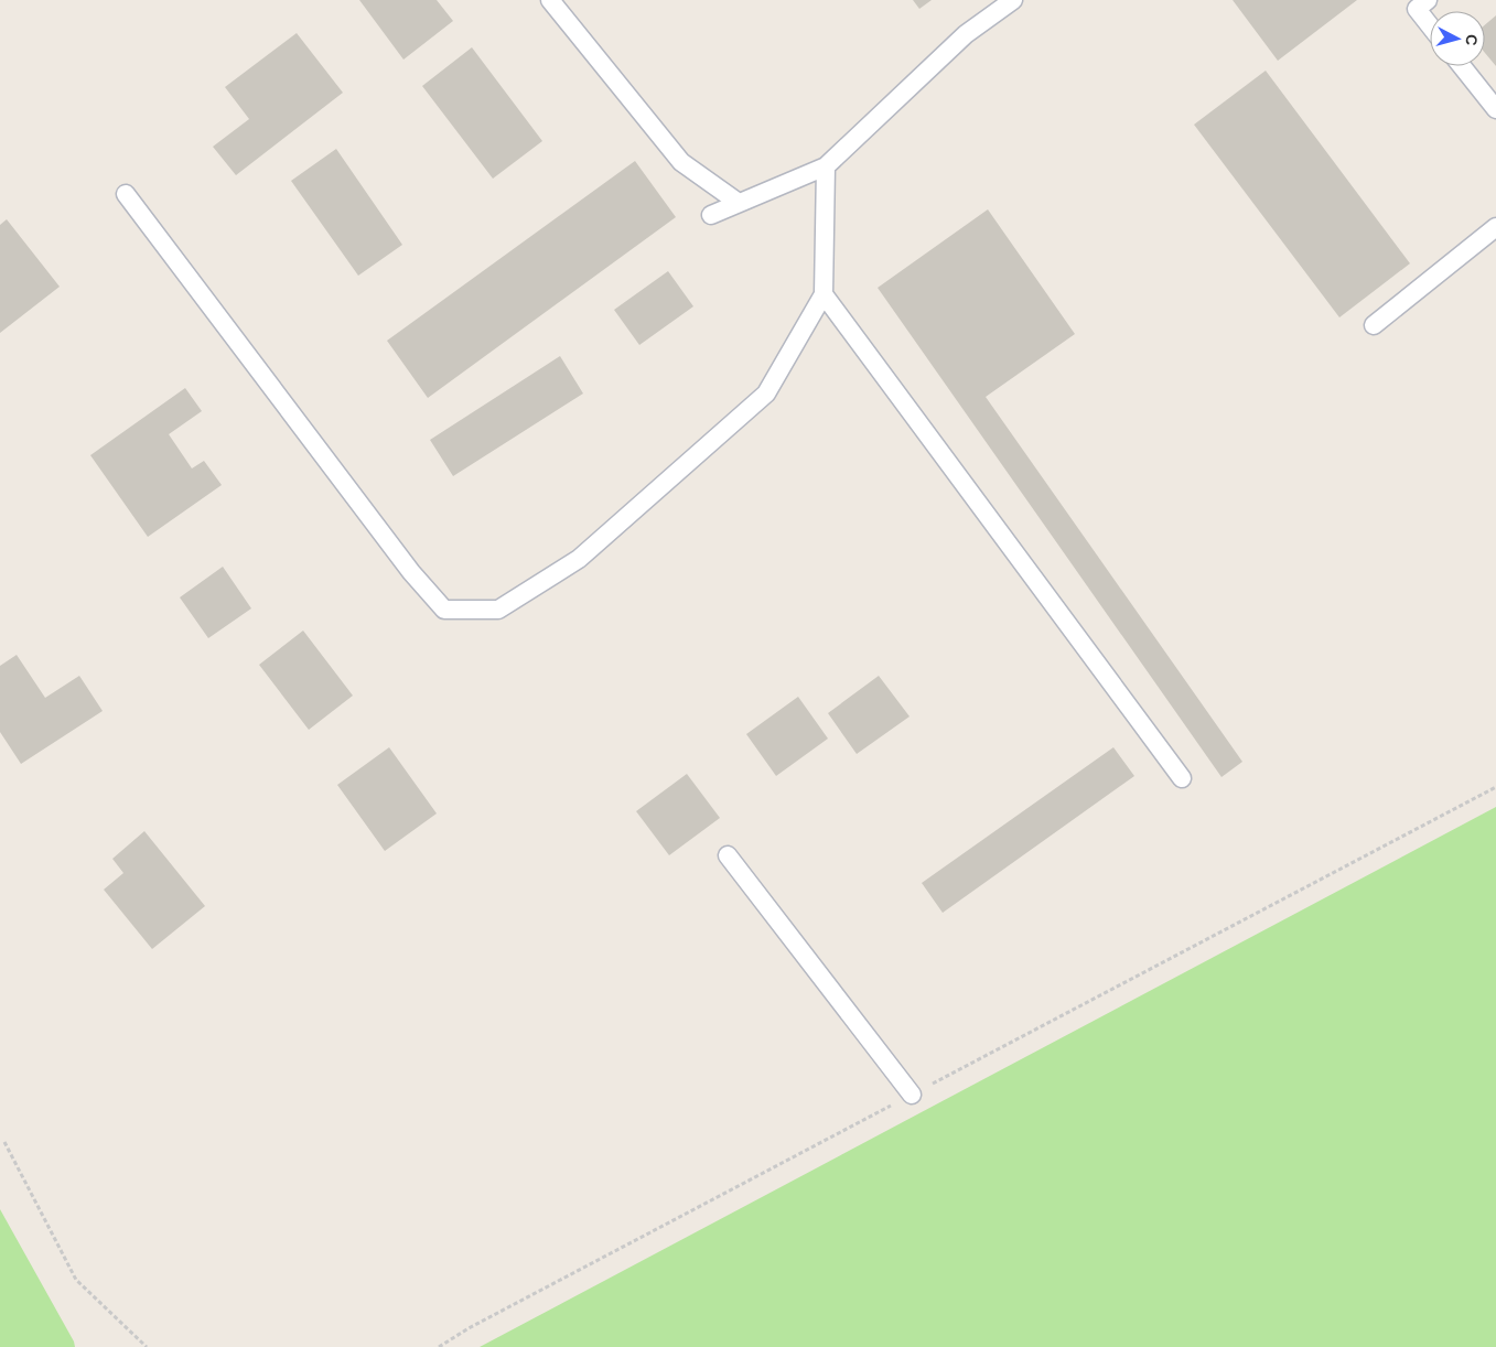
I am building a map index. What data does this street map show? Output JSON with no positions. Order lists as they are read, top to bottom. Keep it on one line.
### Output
{"north":"right"}
